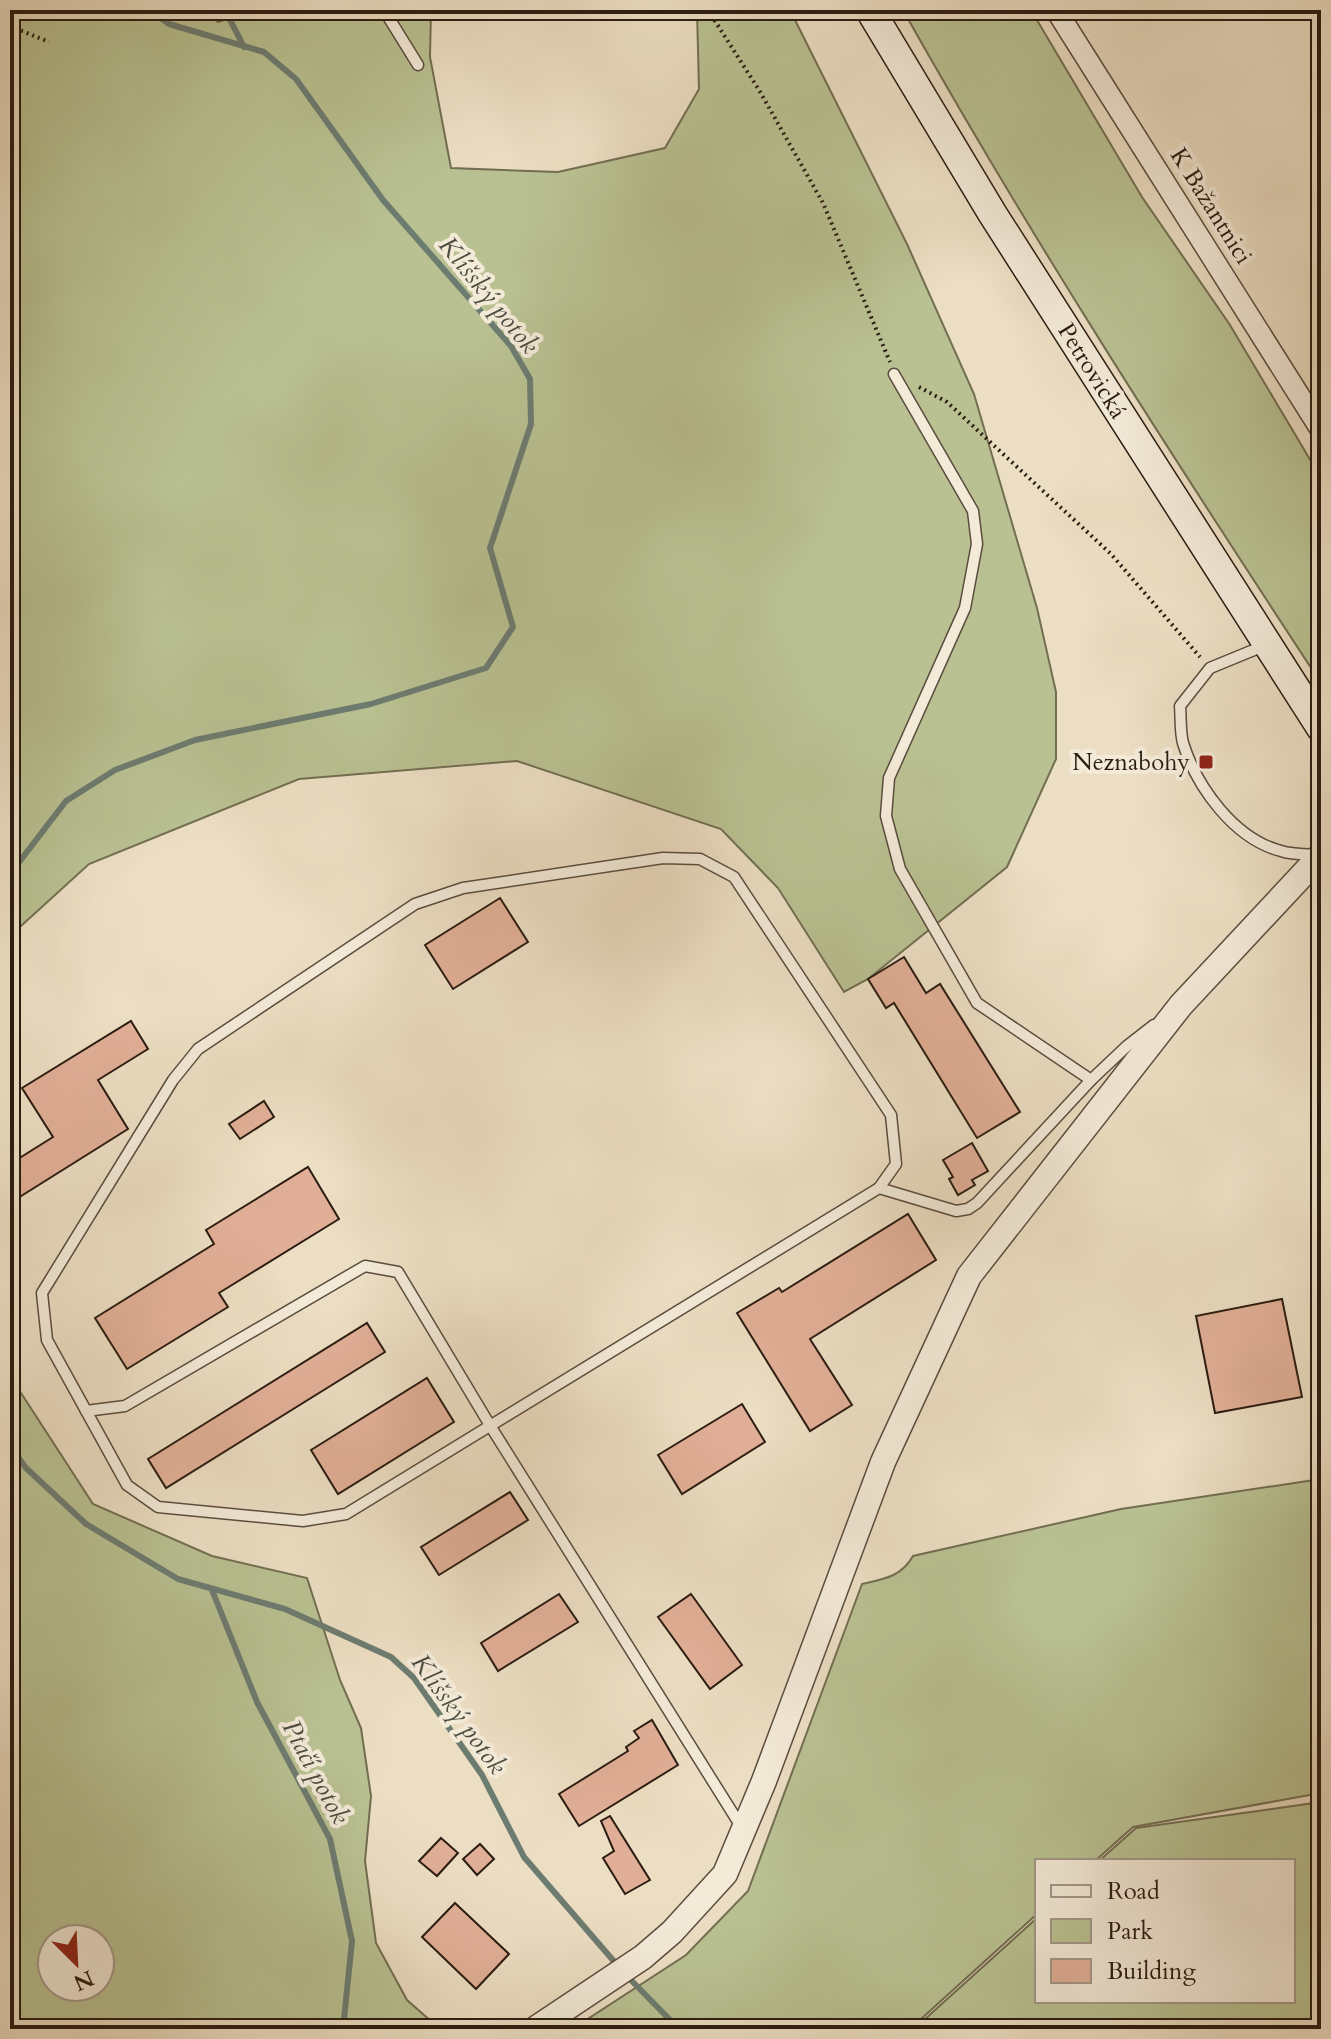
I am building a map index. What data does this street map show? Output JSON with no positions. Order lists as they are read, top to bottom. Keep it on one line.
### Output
{"streets":{"main road":["Petrovická"],"street":["K Bažantnici"]},"water":["Klíšský potok","Ptačí potok"],"places":{"transit":["Neznabohy"]},"legend":["Road","Park","Building"],"north":"bottom right"}
